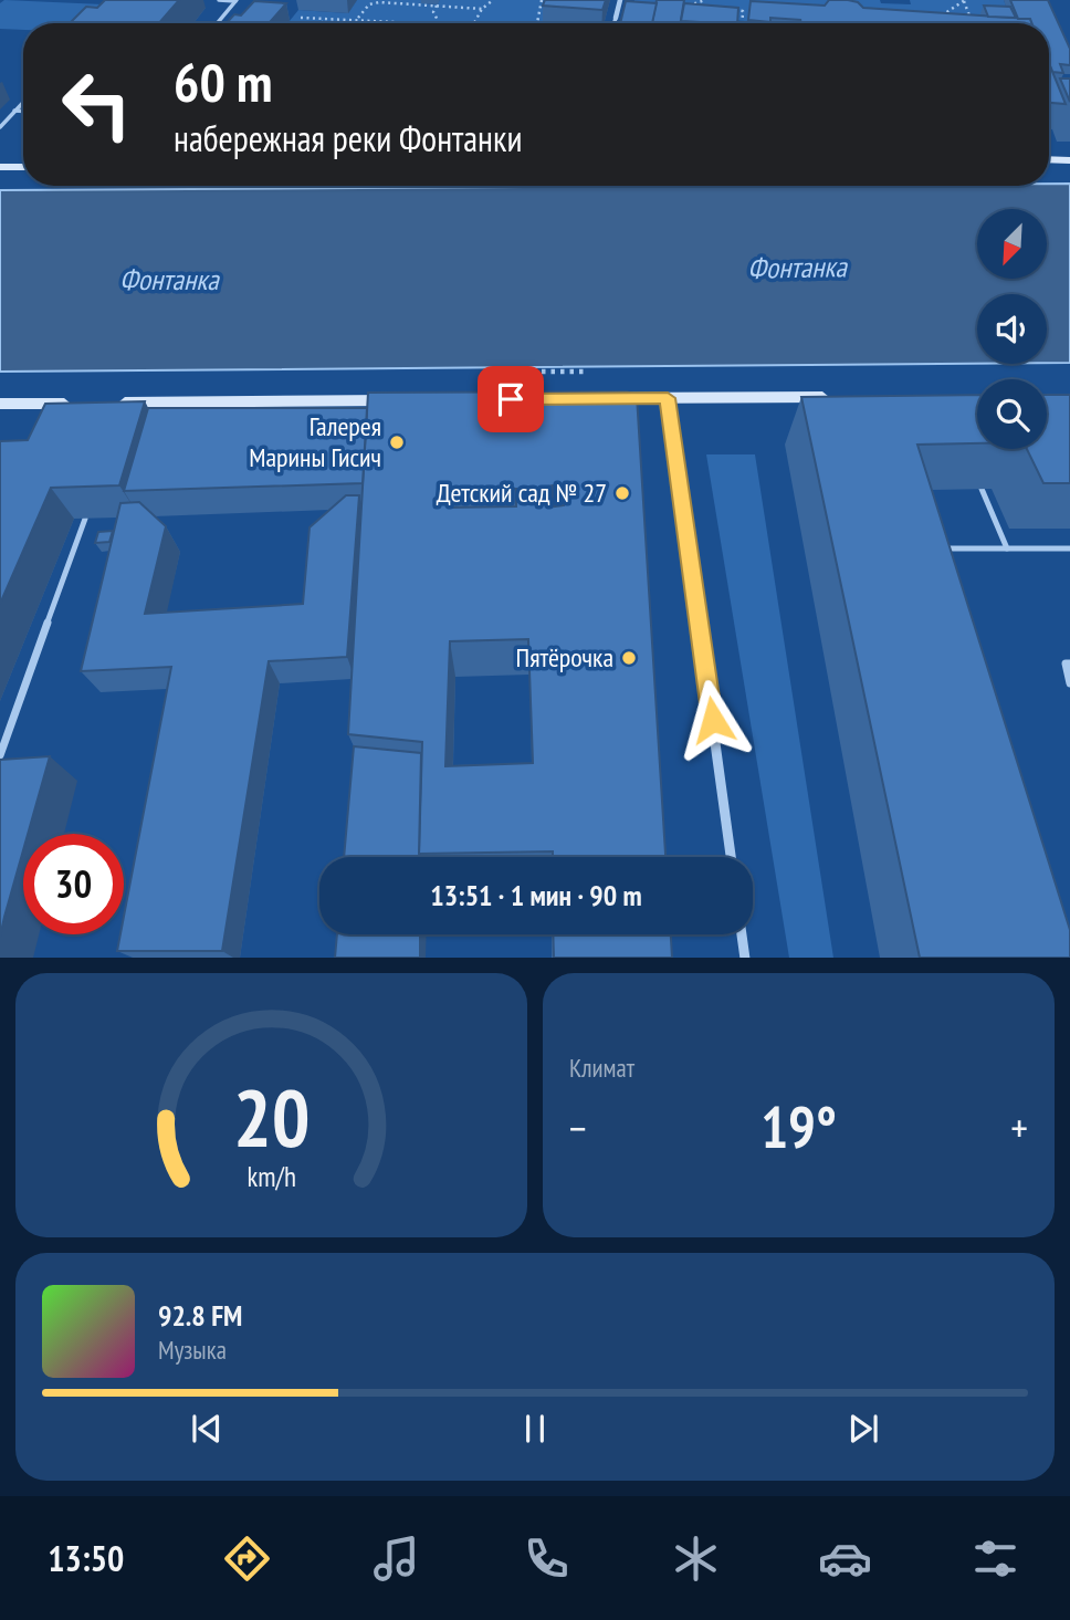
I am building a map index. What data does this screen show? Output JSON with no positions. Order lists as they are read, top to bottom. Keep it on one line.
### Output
{"water":["Фонтанка"],"places":["Галерея Марины Гисич","Детский сад № 27","Пятёрочка"],"north":"bottom left","page":{"turn":["60 m","набережная реки Фонтанки"],"limit":"30","trip":"13:51 · 1 мин · 90 m","tile":"Климат","heat":["−","19°","+"],"song":["92.8 FM","Музыка"],"tabs":"13:50","gauge":["20","km/h"]}}
